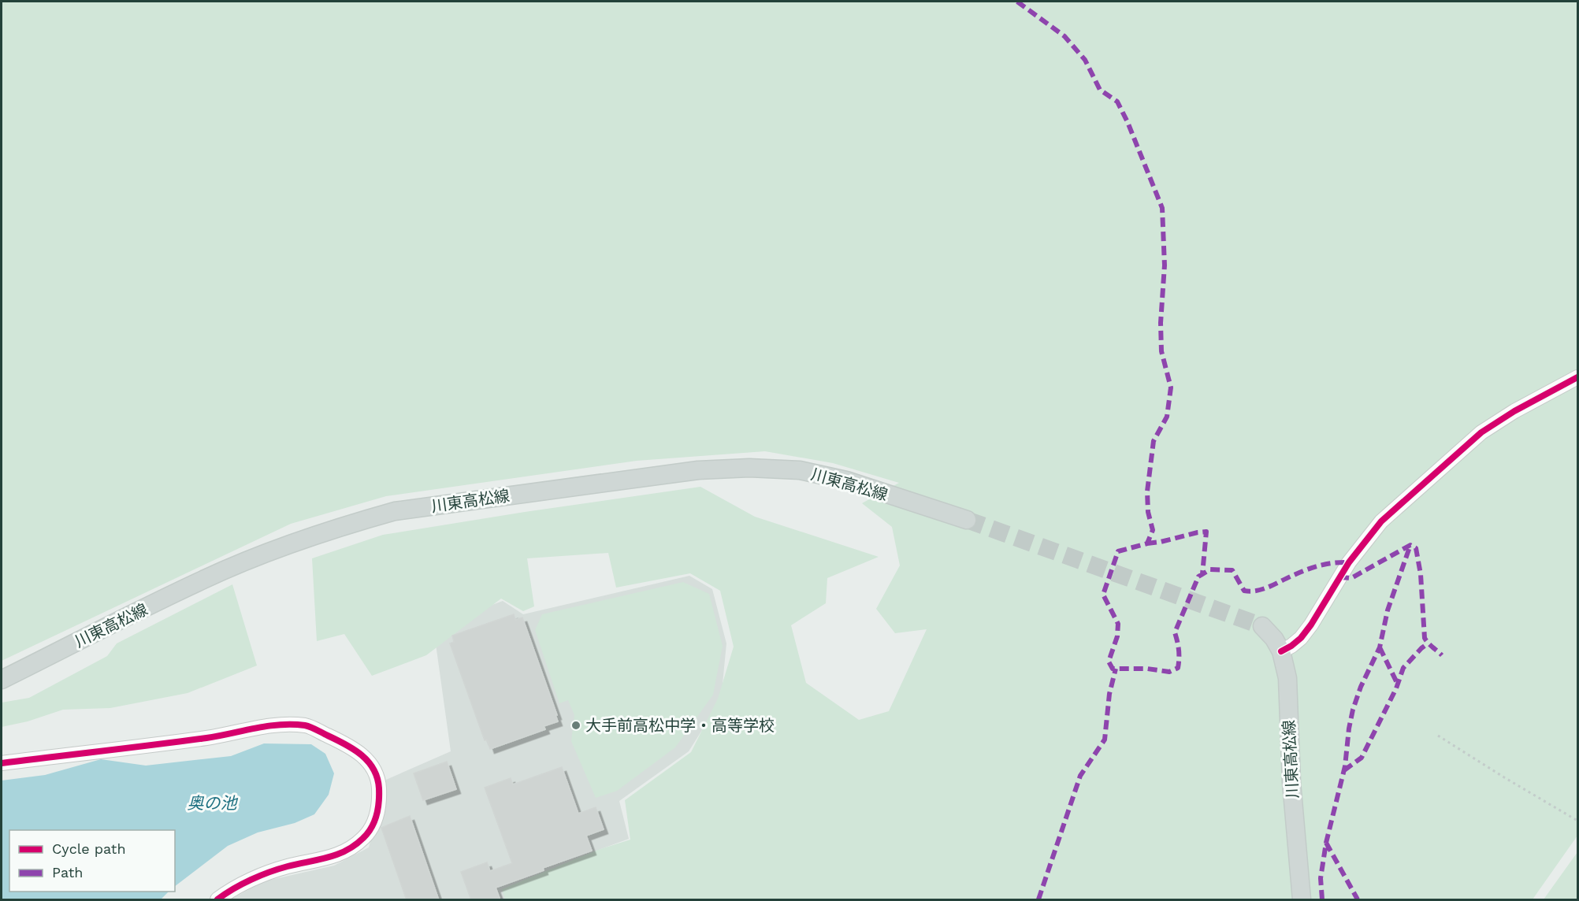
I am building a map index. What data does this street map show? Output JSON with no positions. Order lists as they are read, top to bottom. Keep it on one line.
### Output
{"streets":{"main road":["川東高松線"]},"water":["奥の池"],"places":["大手前高松中学・高等学校"],"legend":["Cycle path","Path"]}
